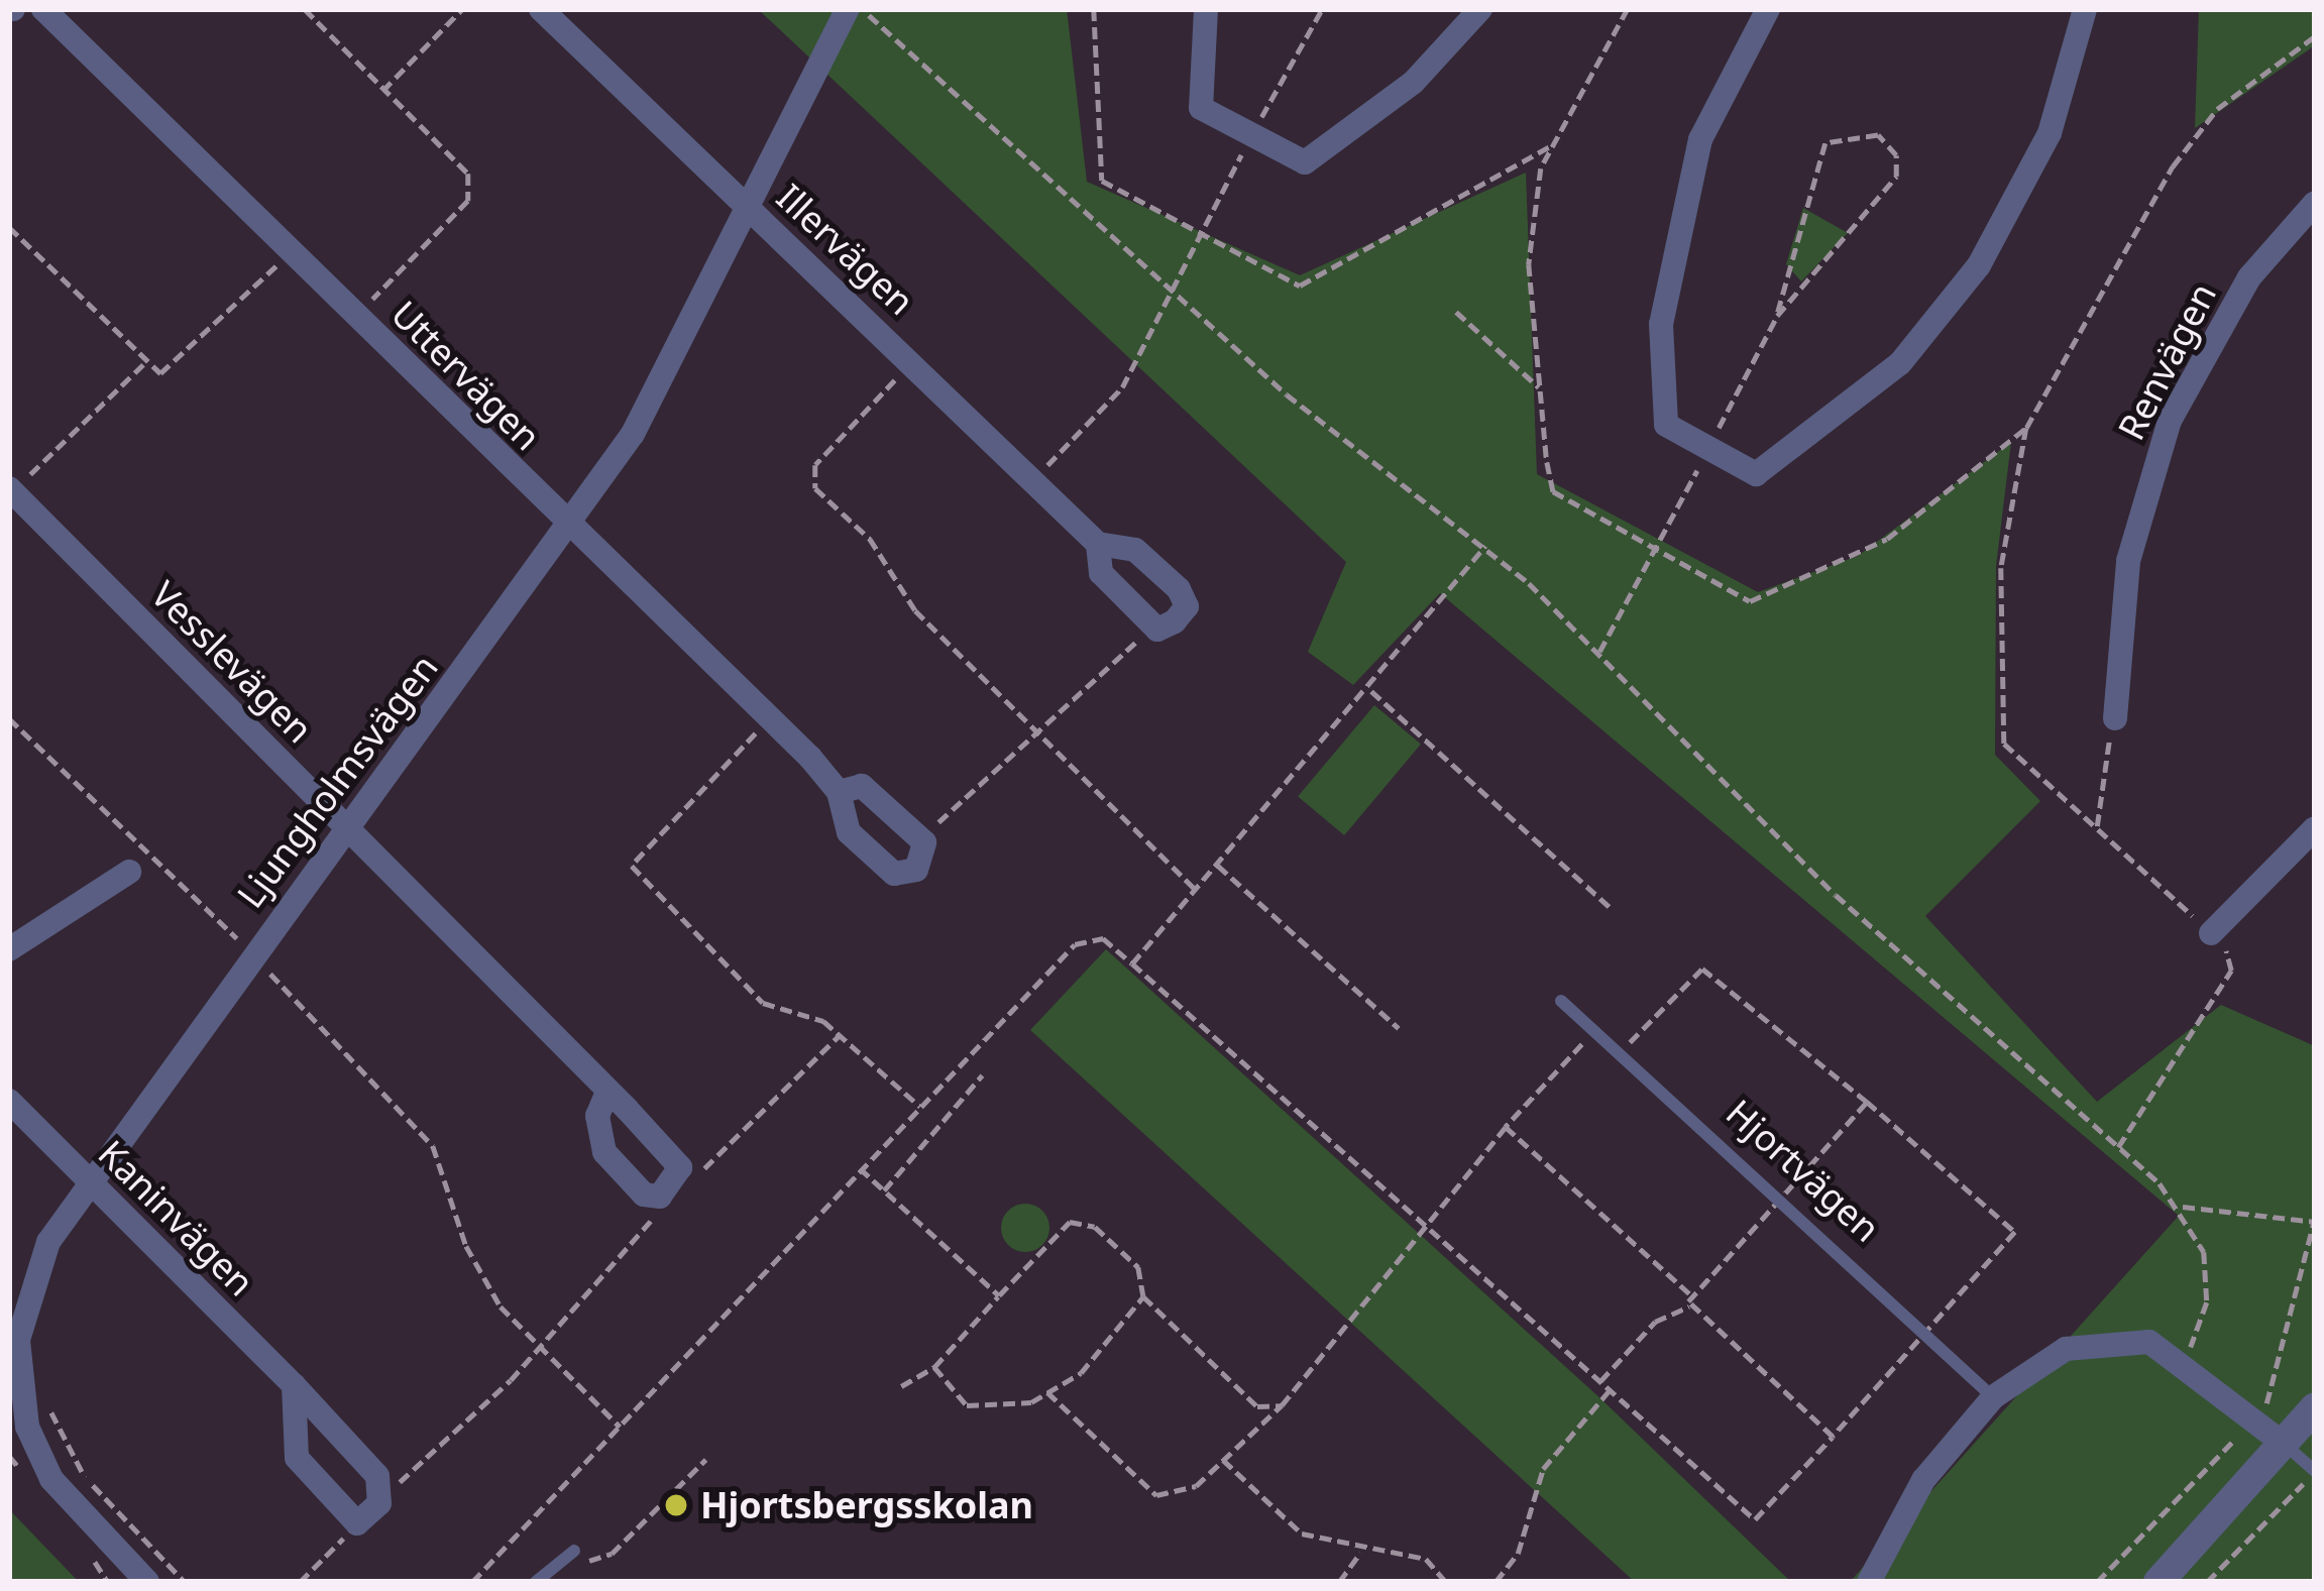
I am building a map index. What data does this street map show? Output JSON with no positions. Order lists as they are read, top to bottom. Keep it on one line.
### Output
{"streets":{"street":["Illervägen","Renvägen","Uttervägen","Vesslevägen","Ljungholmsvägen","Kaninvägen"],"lane":["Hjortvägen"]},"crossings":[["Illervägen","Ljungholmsvägen"],["Uttervägen","Ljungholmsvägen"],["Vesslevägen","Ljungholmsvägen"],["Ljungholmsvägen","Kaninvägen"]],"places":["Hjortsbergsskolan"]}
